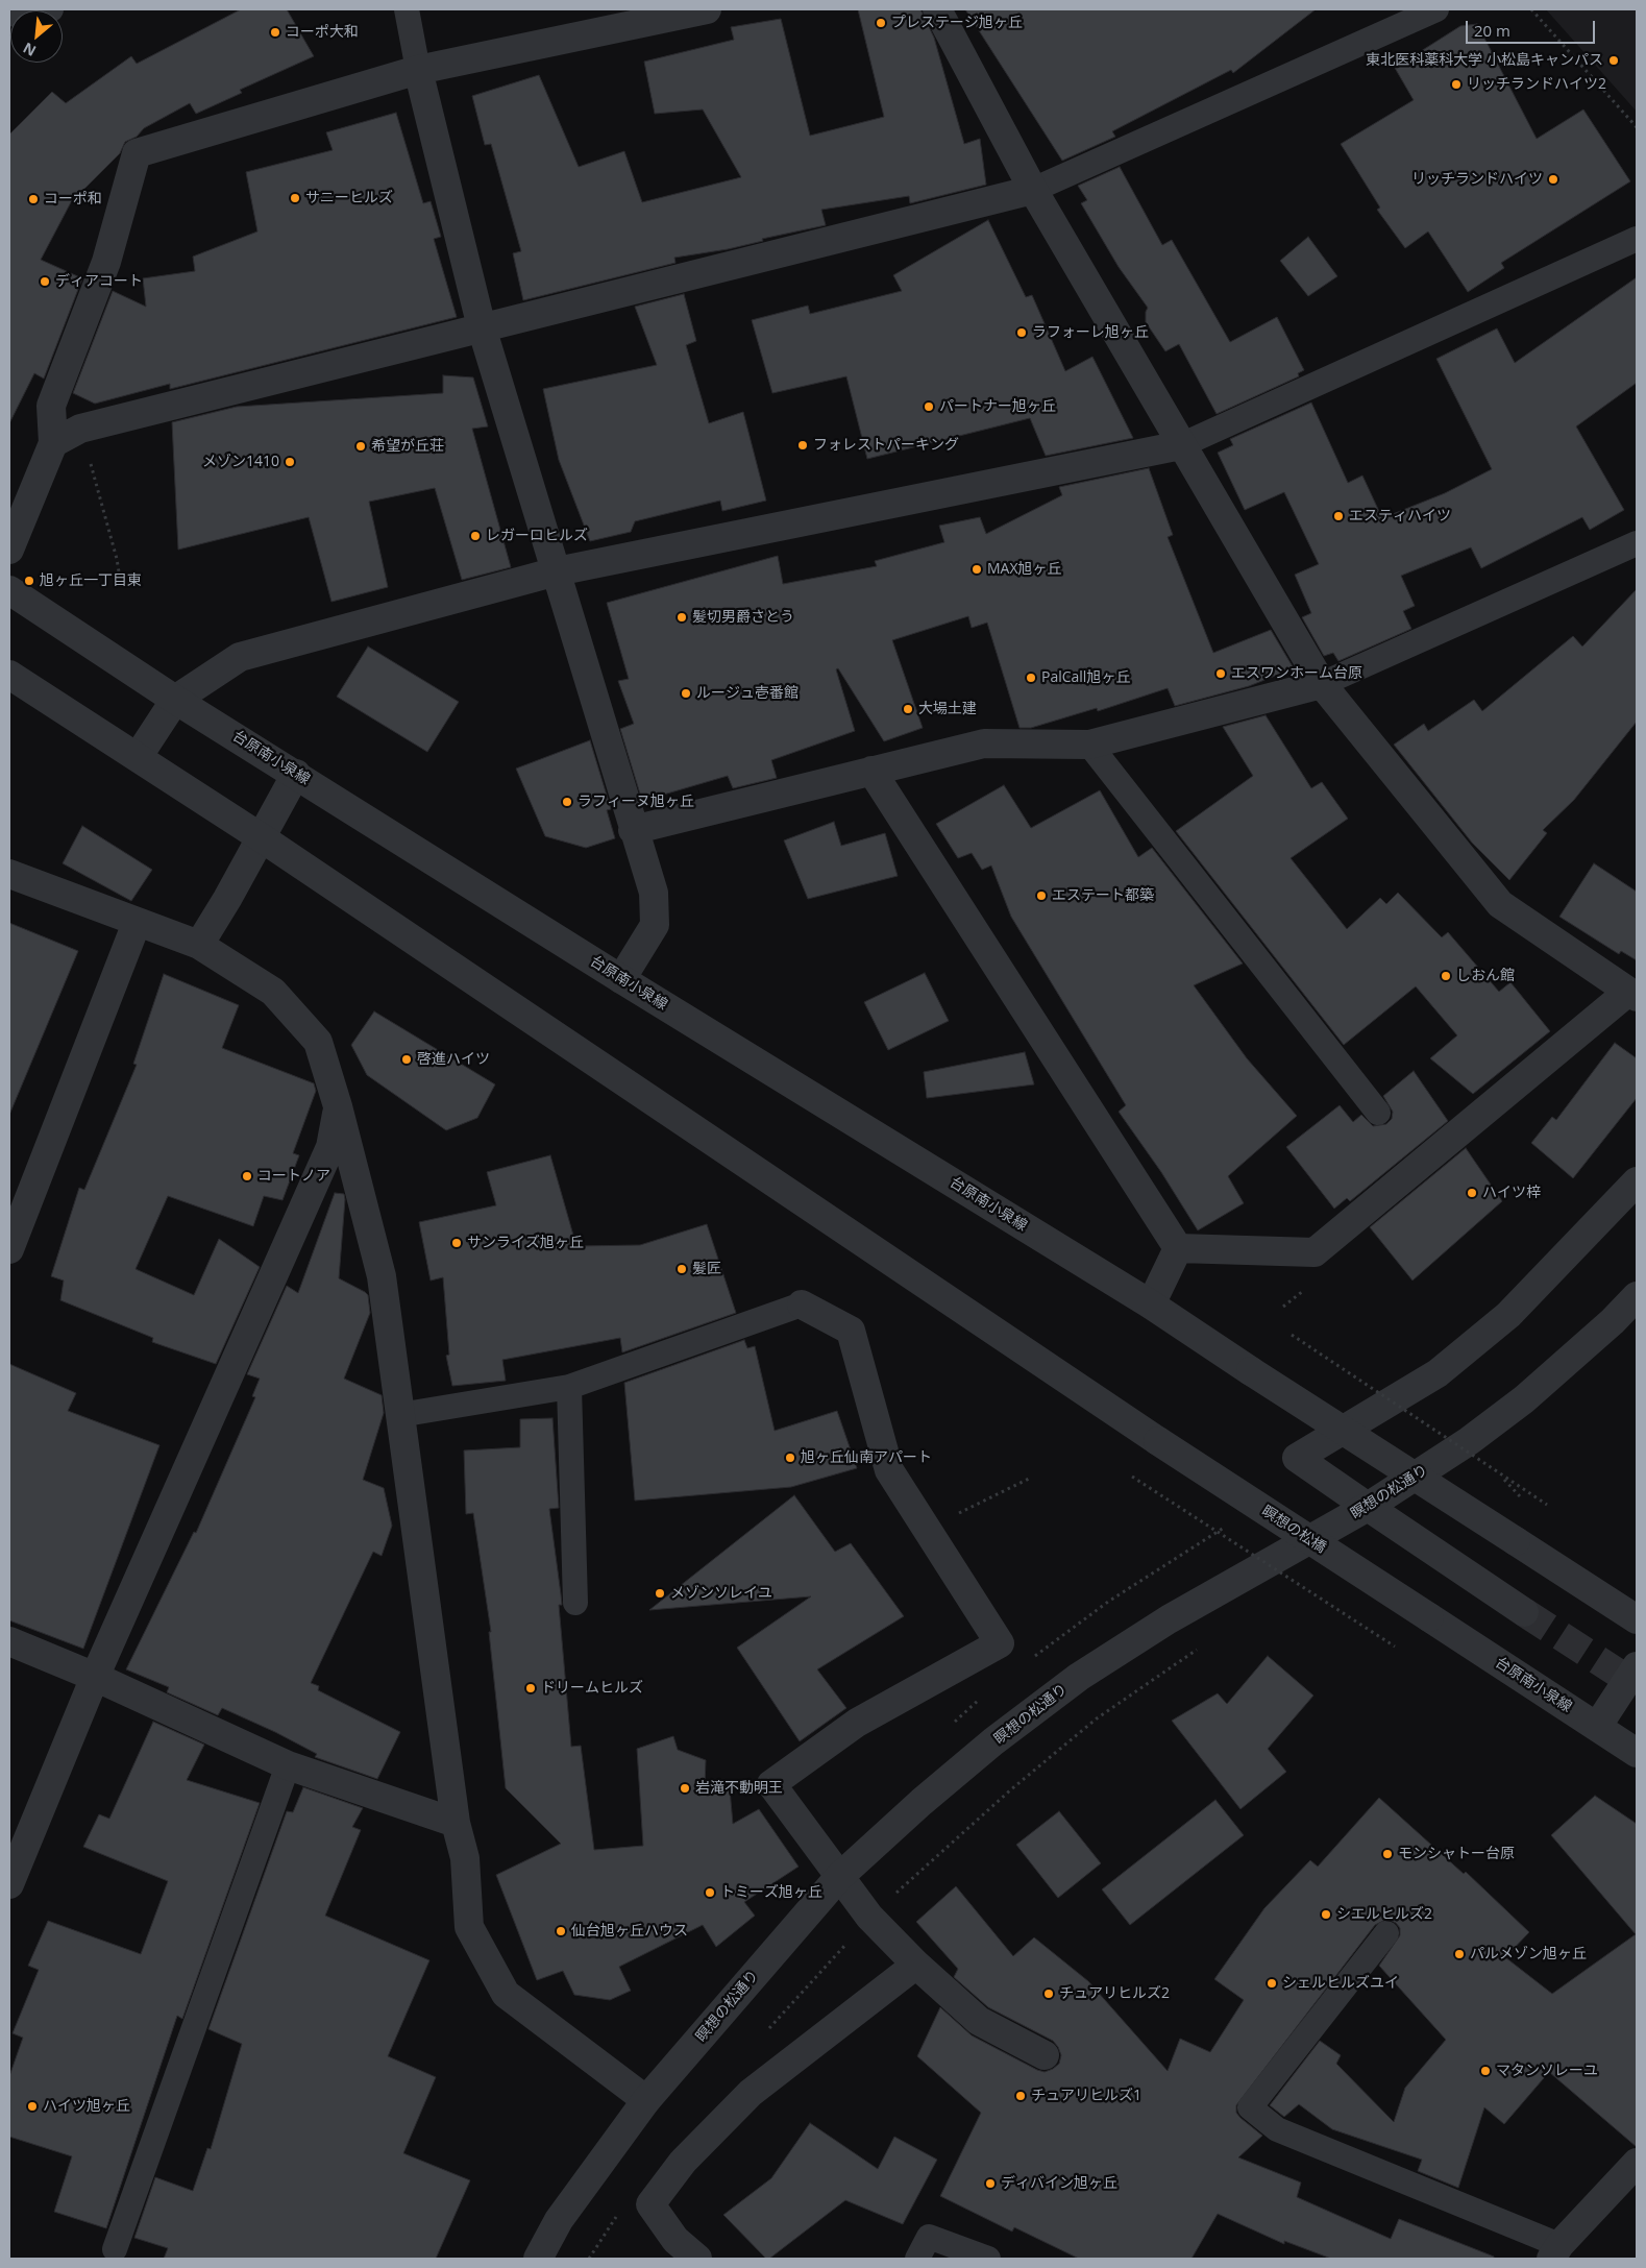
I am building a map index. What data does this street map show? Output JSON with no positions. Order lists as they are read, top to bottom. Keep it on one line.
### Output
{"streets":{"street":["台原南小泉線","瞑想の松通り","瞑想の松橋"]},"crossings":[["台原南小泉線","瞑想の松橋"]],"places":["プレステージ旭ヶ丘","コーポ大和","東北医科薬科大学 小松島キャンパス","リッチランドハイツ2","リッチランドハイツ","サニーヒルズ","コーポ和","ディアコート","ラフォーレ旭ヶ丘","パートナー旭ヶ丘","フォレストパーキング","希望が丘荘","メゾン1410","エスティハイツ","レガーロヒルズ","MAX旭ヶ丘","旭ヶ丘一丁目東","髪切男爵さとう","エスワンホーム台原","PalCall旭ヶ丘","ルージュ壱番館","大場土建","ラフィーヌ旭ヶ丘","エステート都築","しおん館","啓進ハイツ","コートノア","ハイツ梓","サンライズ旭ヶ丘","髪匠","旭ヶ丘仙南アパート","メゾンソレイユ","ドリームヒルズ","岩滝不動明王","モンシャトー台原","トミーズ旭ヶ丘","シエルヒルズ2","仙台旭ヶ丘ハウス","パルメゾン旭ヶ丘","シェルヒルズユイ","チュアリヒルズ2","マタンソレーユ","チュアリヒルズ1","ハイツ旭ヶ丘","ディバイン旭ヶ丘"],"scale_bar":"20 m","north":"bottom left"}
